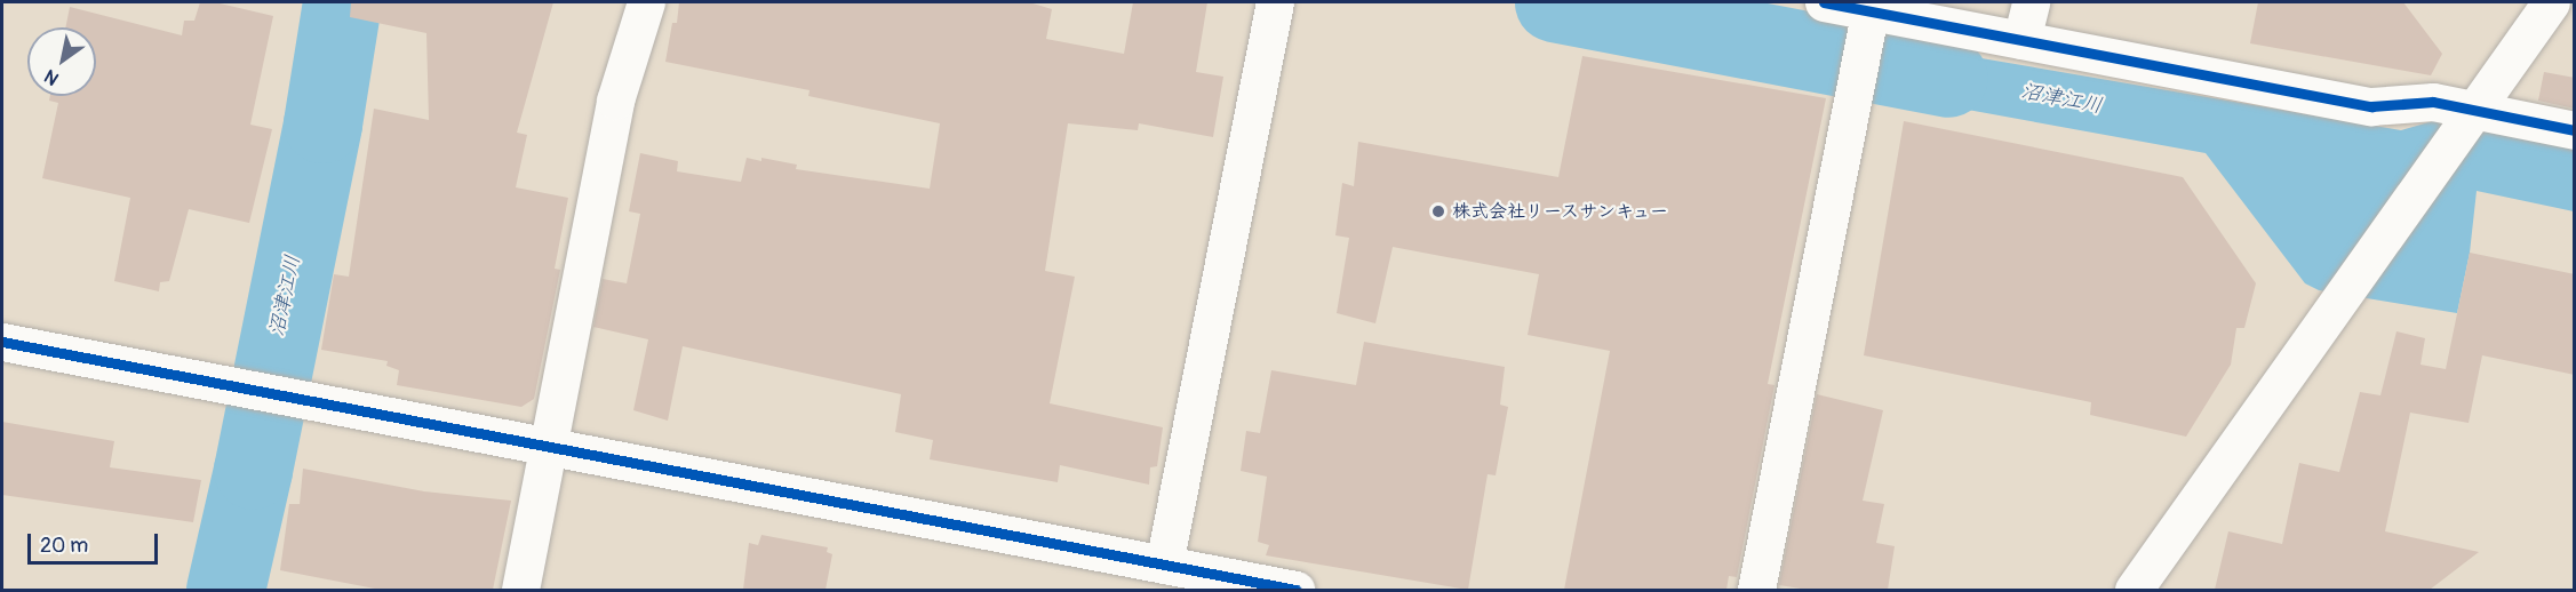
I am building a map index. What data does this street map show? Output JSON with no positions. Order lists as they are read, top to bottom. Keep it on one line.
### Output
{"water":["沼津江川"],"places":["株式会社リースサンキュー"],"scale_bar":"20 m","north":"bottom left"}
